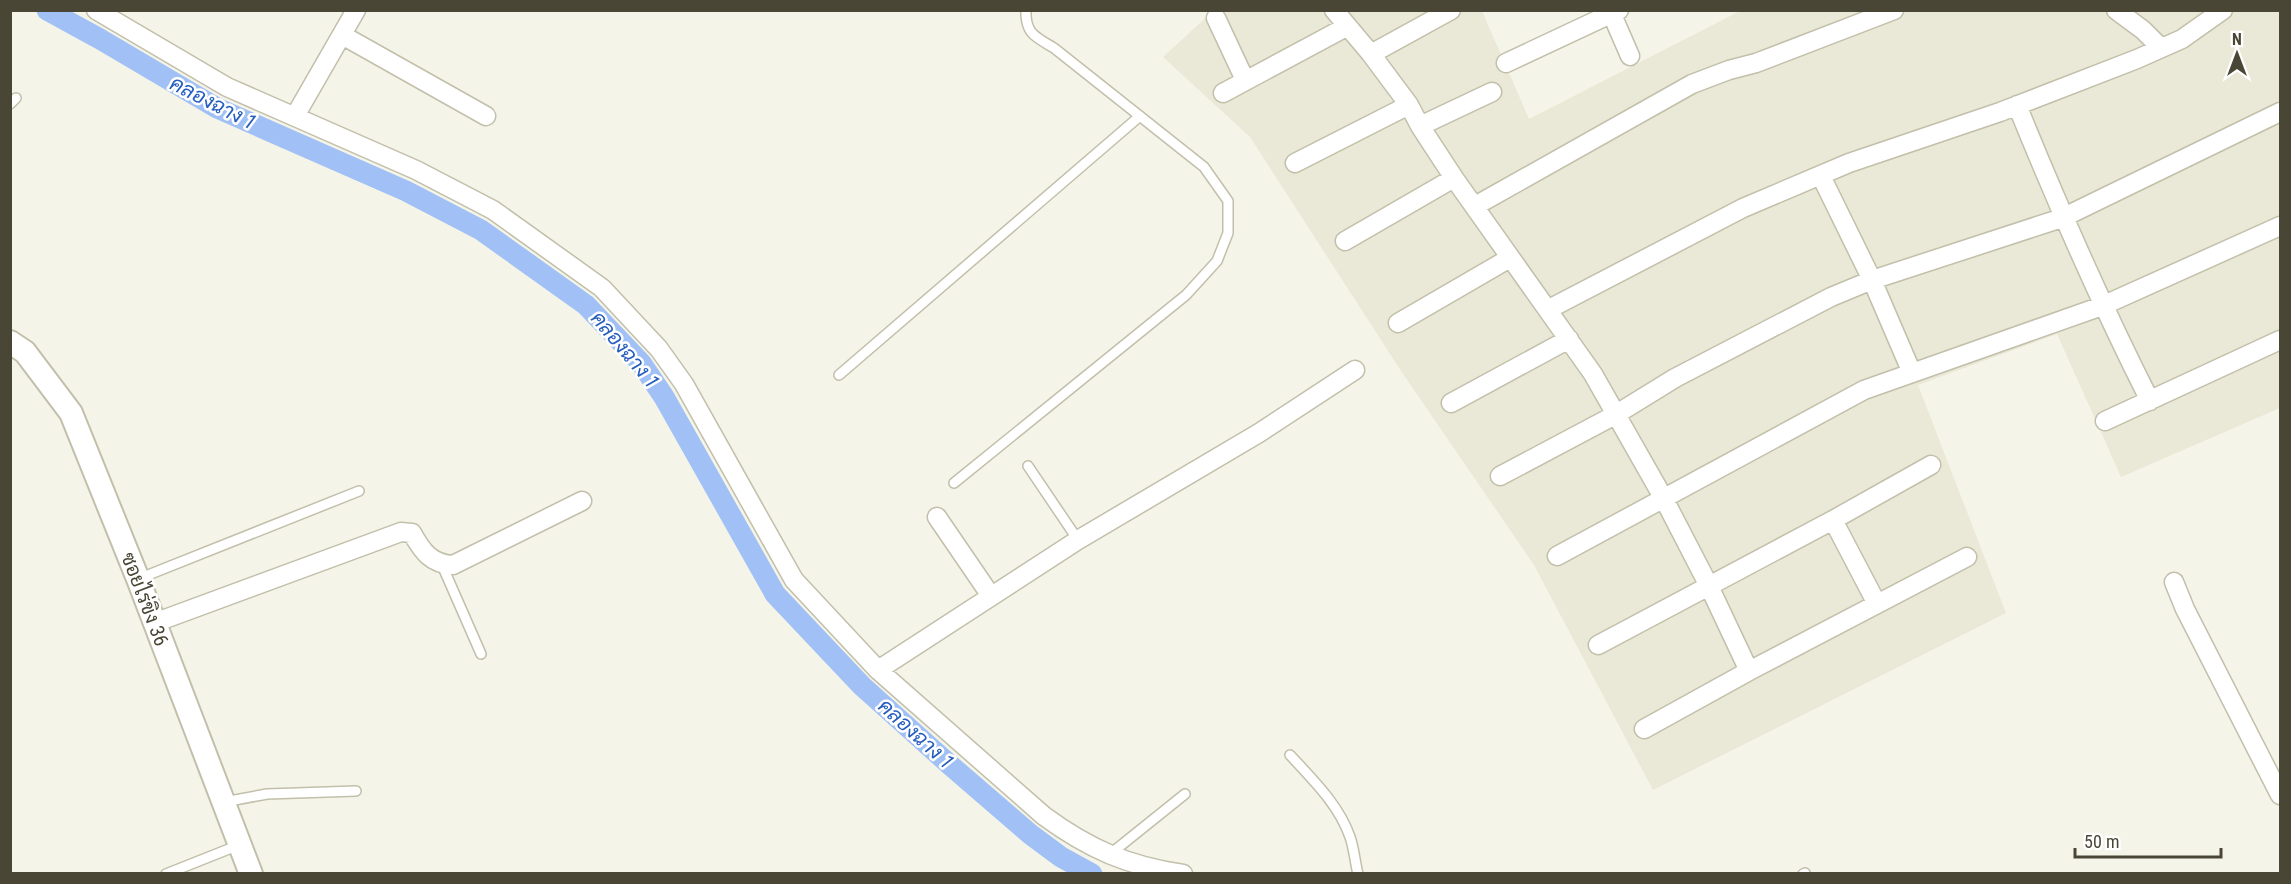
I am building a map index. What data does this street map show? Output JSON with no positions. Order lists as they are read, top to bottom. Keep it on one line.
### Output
{"streets":{"street":["ซอยไร่ขิง 36"]},"water":["คลองฉาง 1"],"scale_bar":"50 m","north":"top"}
